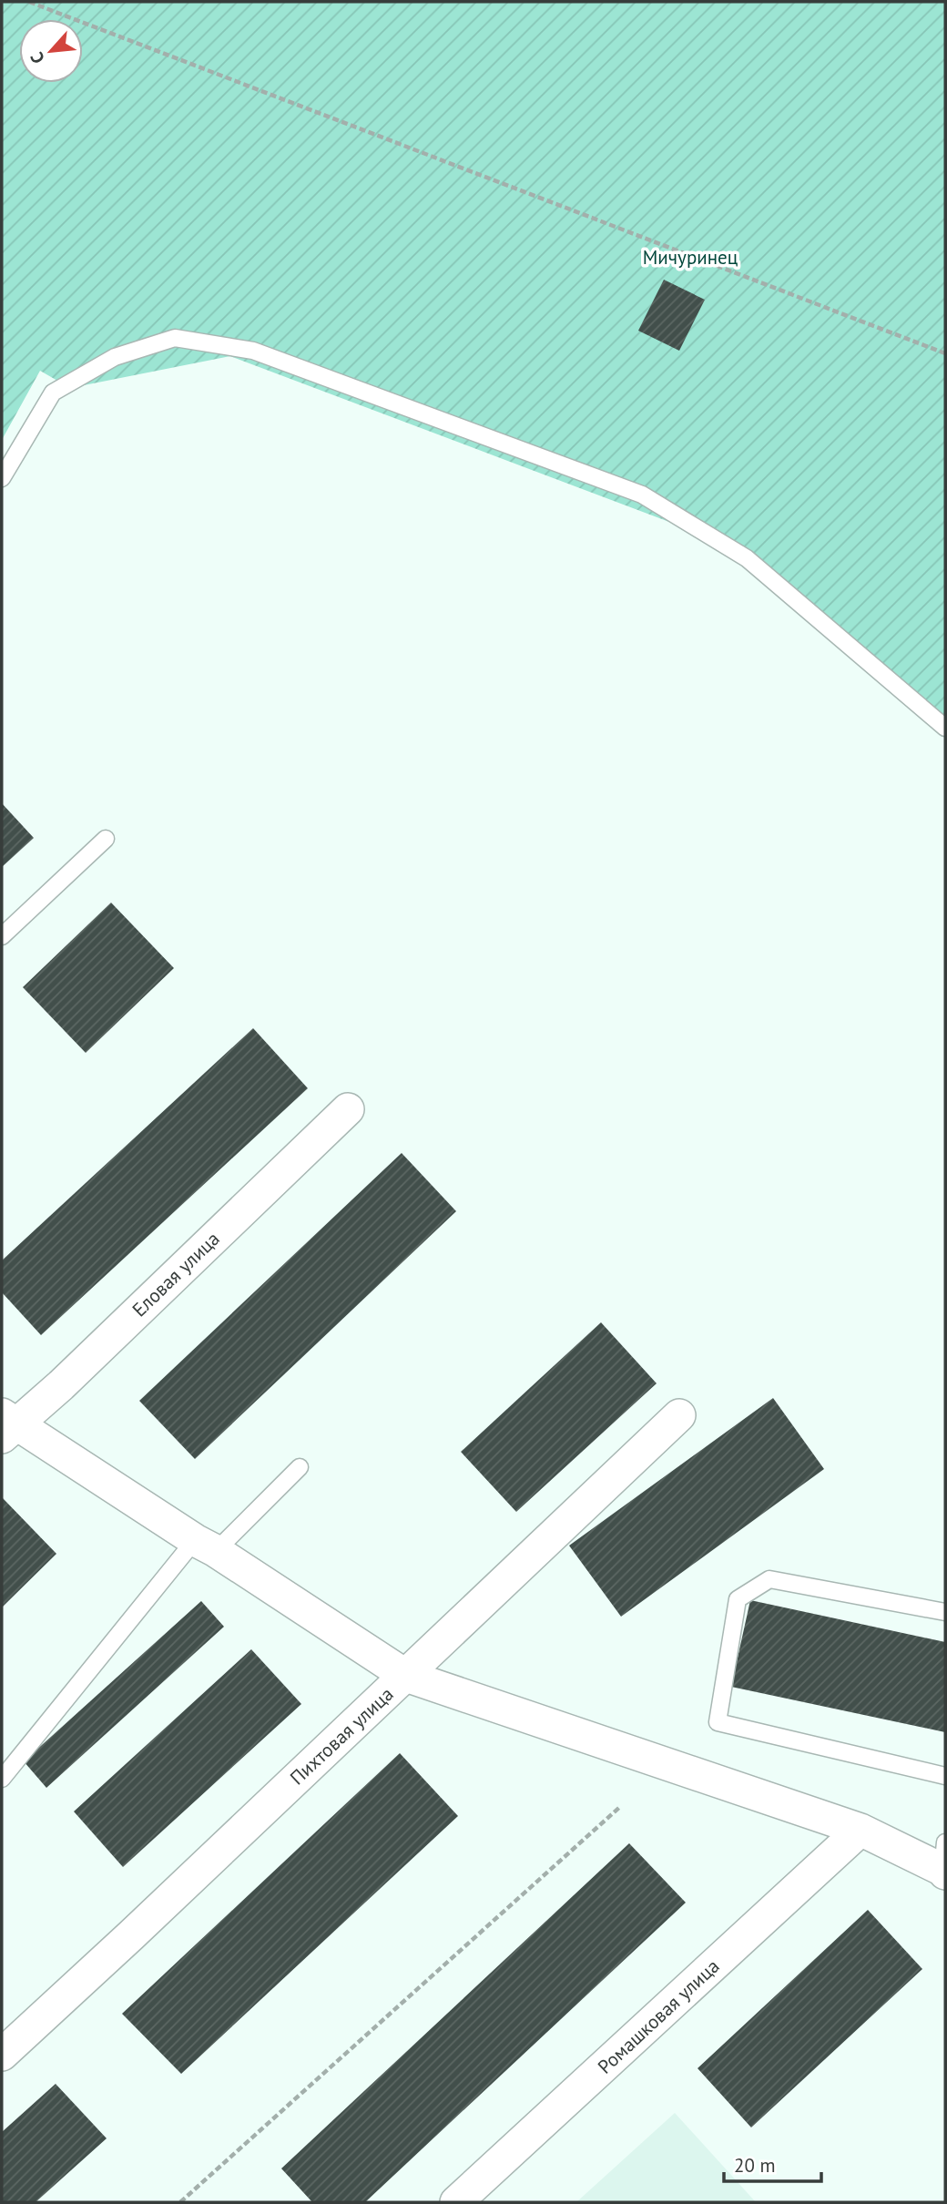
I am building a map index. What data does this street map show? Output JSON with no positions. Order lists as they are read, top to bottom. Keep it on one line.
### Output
{"streets":{"street":["Еловая улица","Пихтовая улица","Ромашковая улица"]},"parks":["Мичуринец"],"scale_bar":"20 m","north":"bottom left"}
